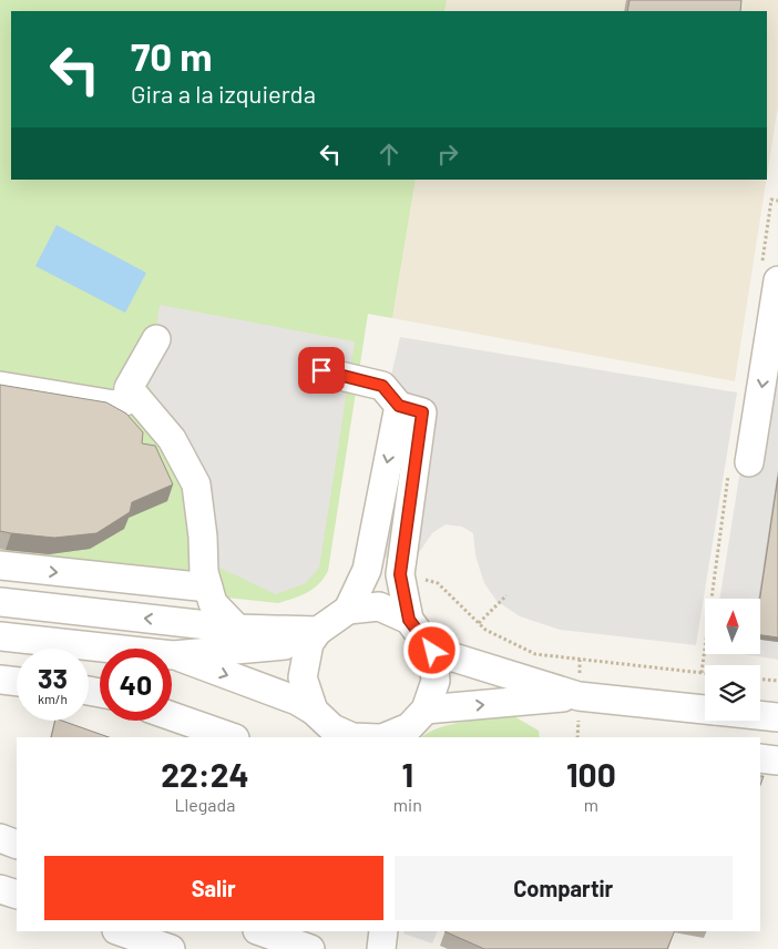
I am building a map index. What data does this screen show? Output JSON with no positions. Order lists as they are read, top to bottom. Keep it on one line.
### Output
{"north":"top","page":{"turn":["70 m","Gira a la izquierda"],"speed":"33 km/h","limit":"40","eta":["22:24","Llegada","1","min","100","m"],"buttons":["Salir","Compartir"]}}
